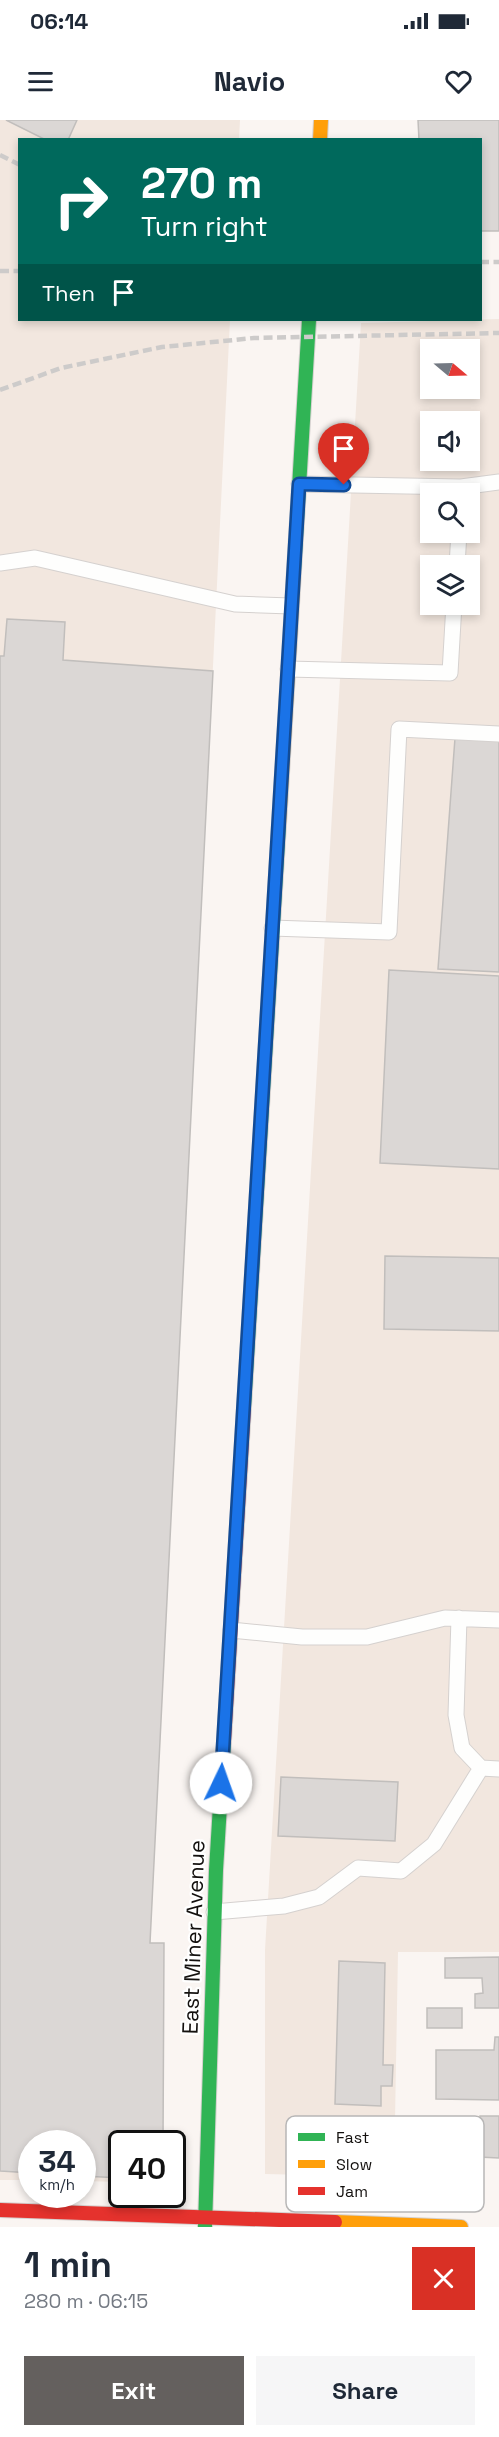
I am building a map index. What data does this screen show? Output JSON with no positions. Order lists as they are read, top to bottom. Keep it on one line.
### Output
{"streets":{"street":["East Miner Avenue"]},"legend":["Fast","Slow","Jam"],"north":"right","page":{"status":"06:14","header":"Navio","turn":["270 m","Turn right"],"then":"Then","speed":"34 km/h","limit":"40","heading":["1 min","280 m · 06:15"],"buttons":["Exit","Share"]}}
